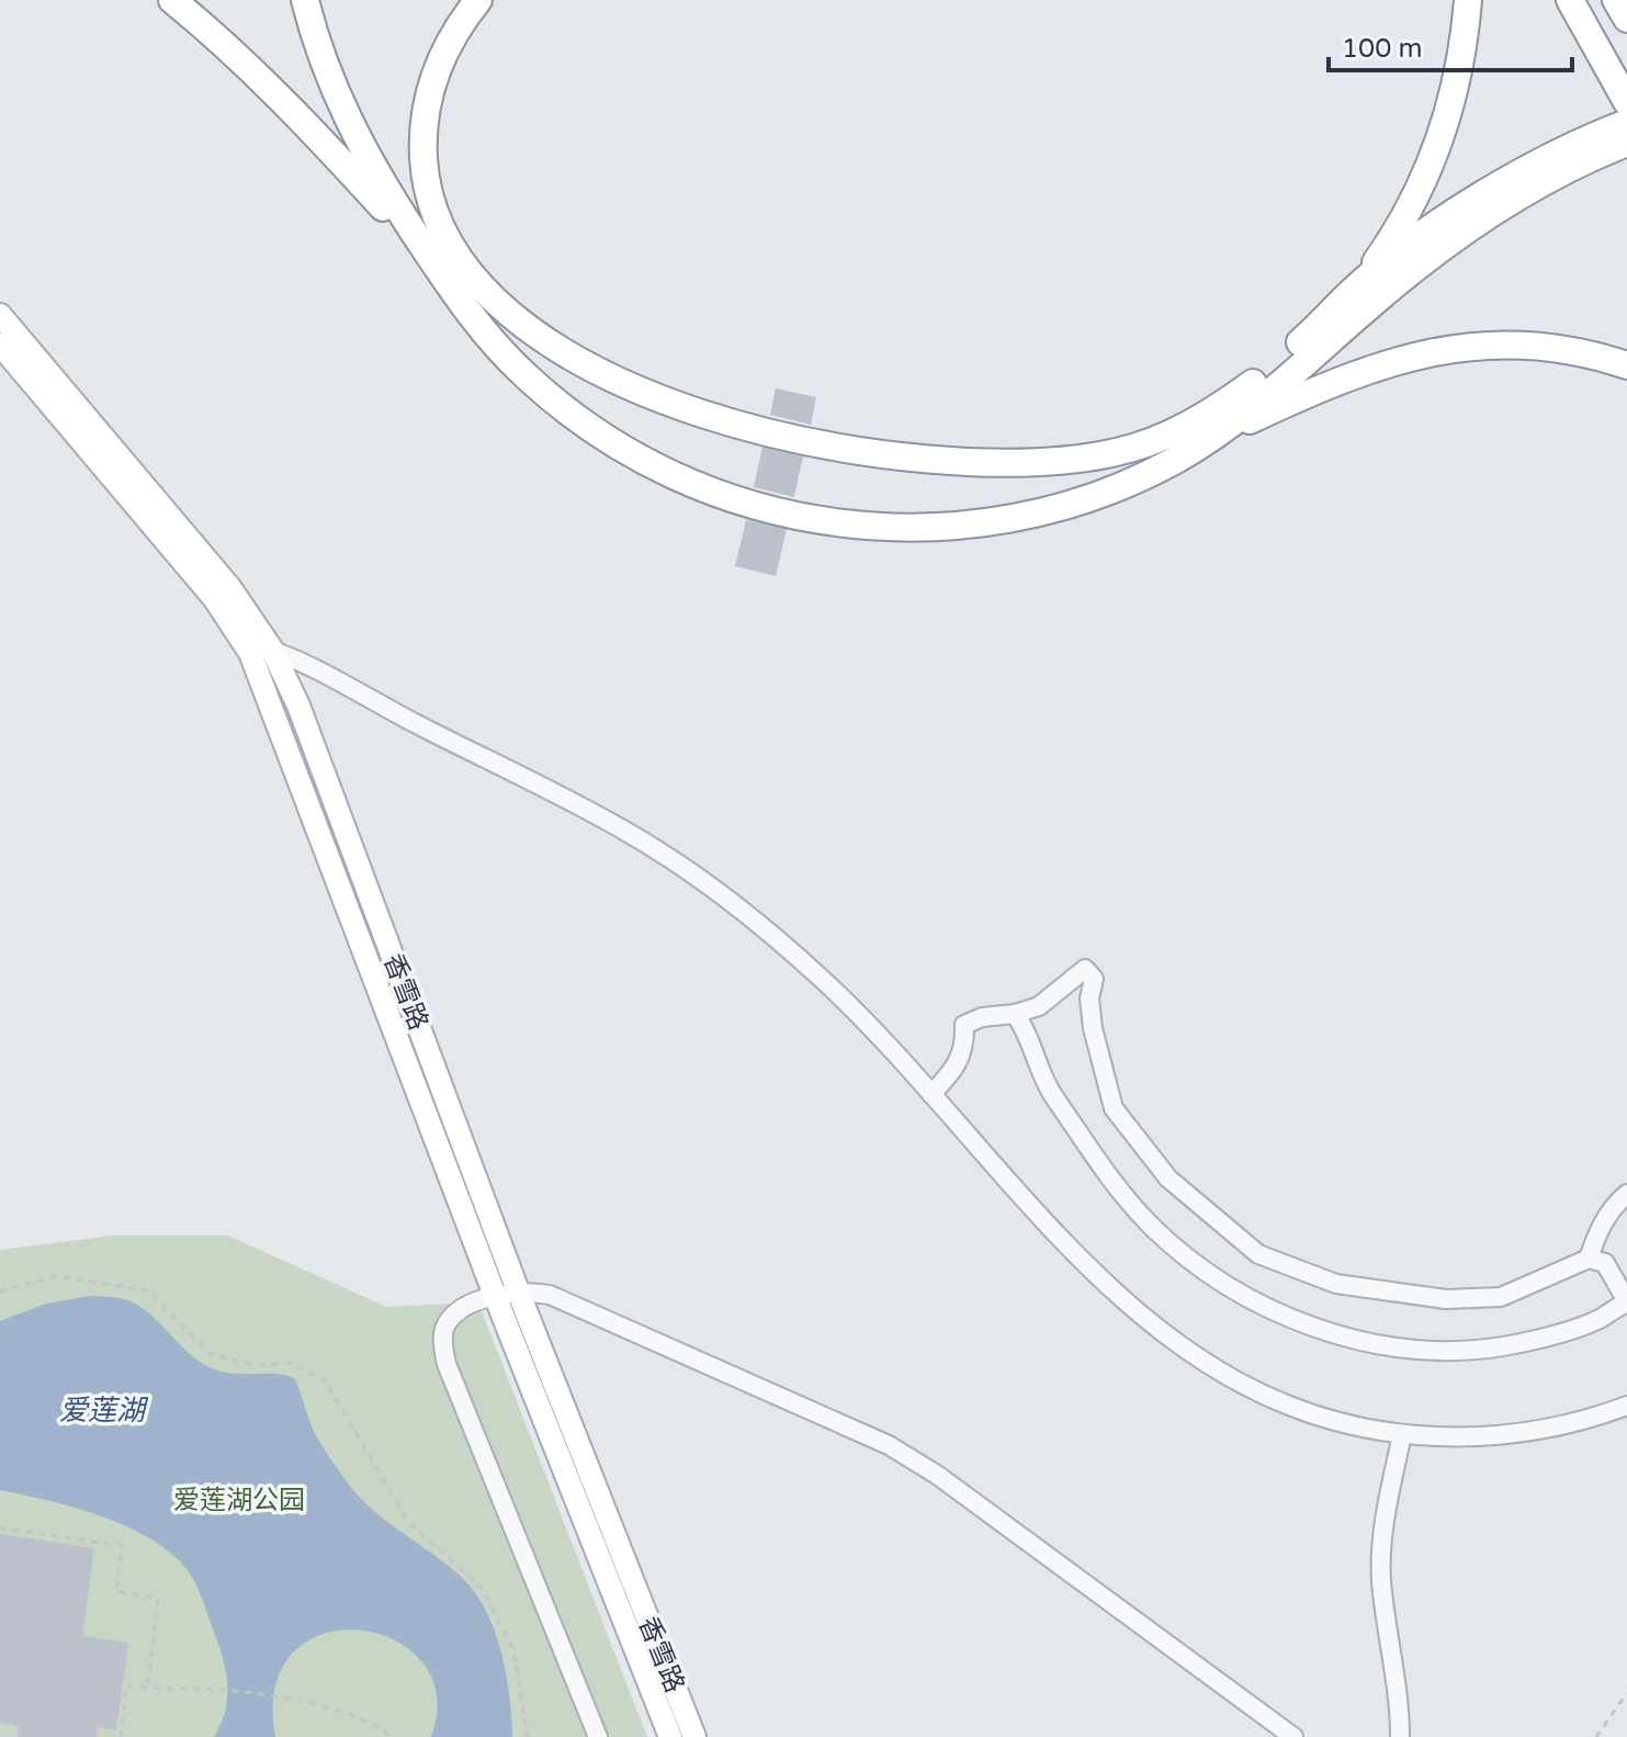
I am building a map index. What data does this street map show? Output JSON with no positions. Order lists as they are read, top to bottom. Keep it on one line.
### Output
{"streets":{"main road":["香雪路"]},"water":["爱莲湖"],"parks":["爱莲湖公园"],"scale_bar":"100 m"}
